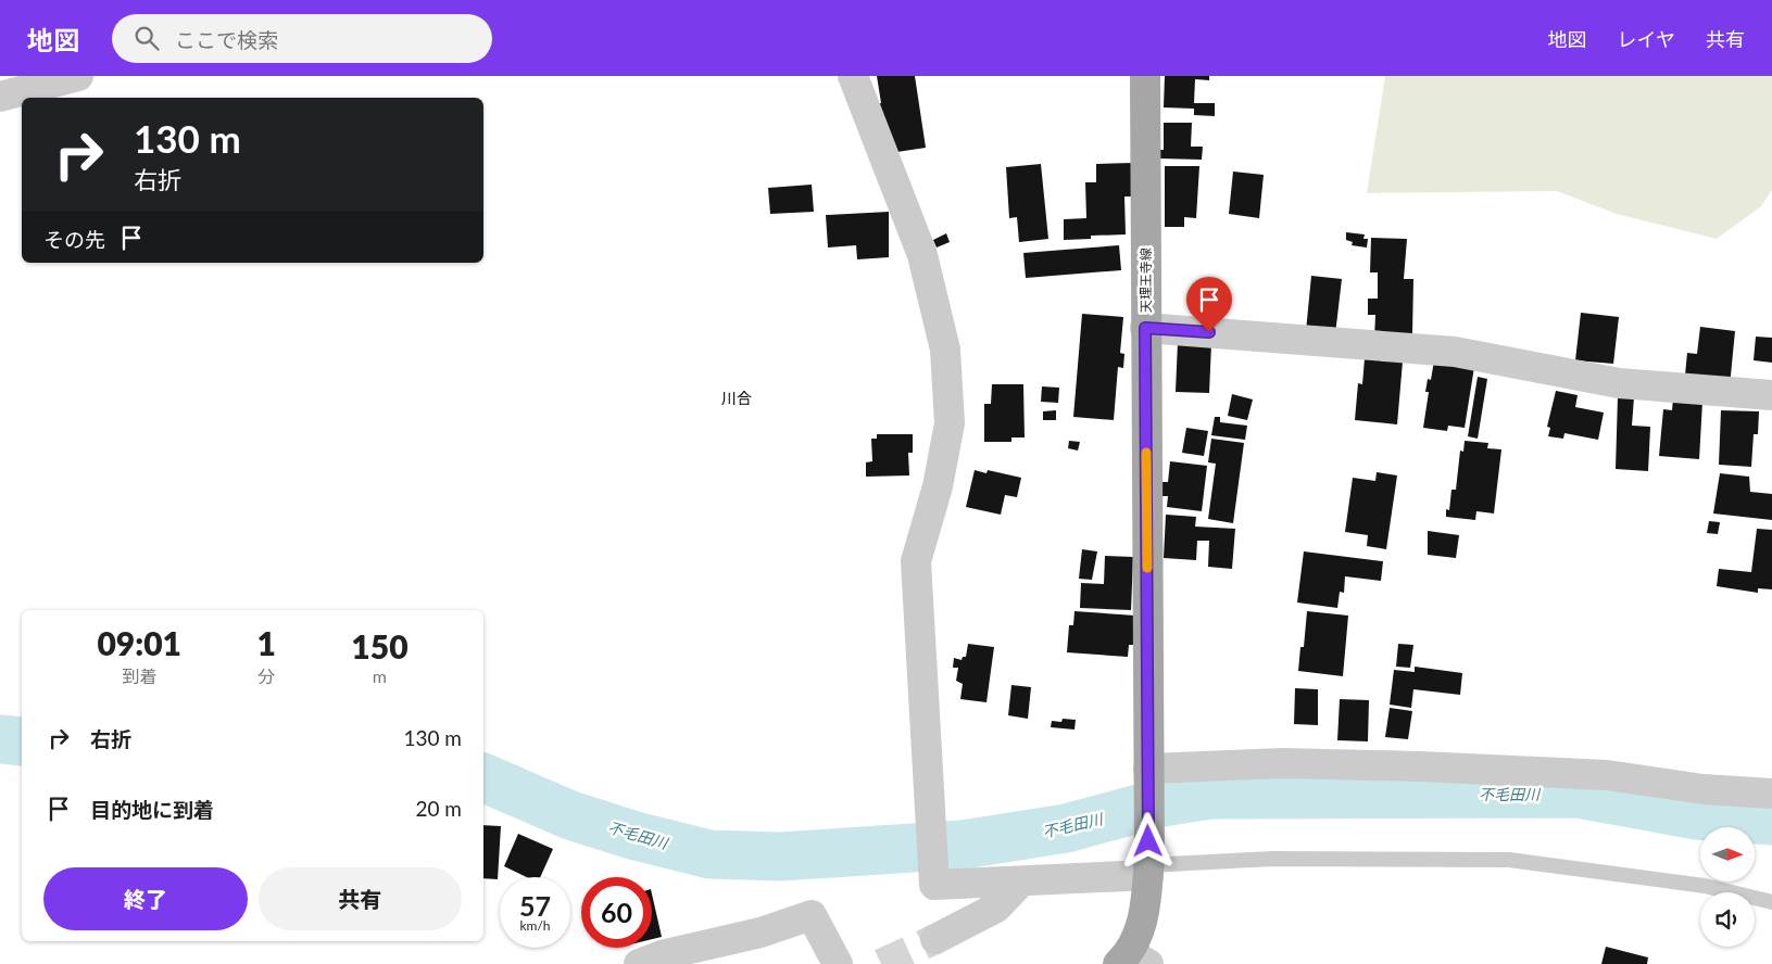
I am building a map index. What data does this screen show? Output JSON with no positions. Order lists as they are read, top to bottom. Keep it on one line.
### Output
{"streets":{"main road":["天理王寺線"]},"districts":["川合"],"water":["不毛田川"],"north":"right","page":{"header":"地図","search":"ここで検索","nav":["地図","レイヤ","共有"],"turn":["130 m","右折"],"then":"その先","eta":["09:01","到着","1","分","150","m"],"list":[{"name":"右折","value":"130 m"},{"name":"目的地に到着","value":"20 m"}],"buttons":["終了","共有"],"speed":"57 km/h","limit":"60"}}
